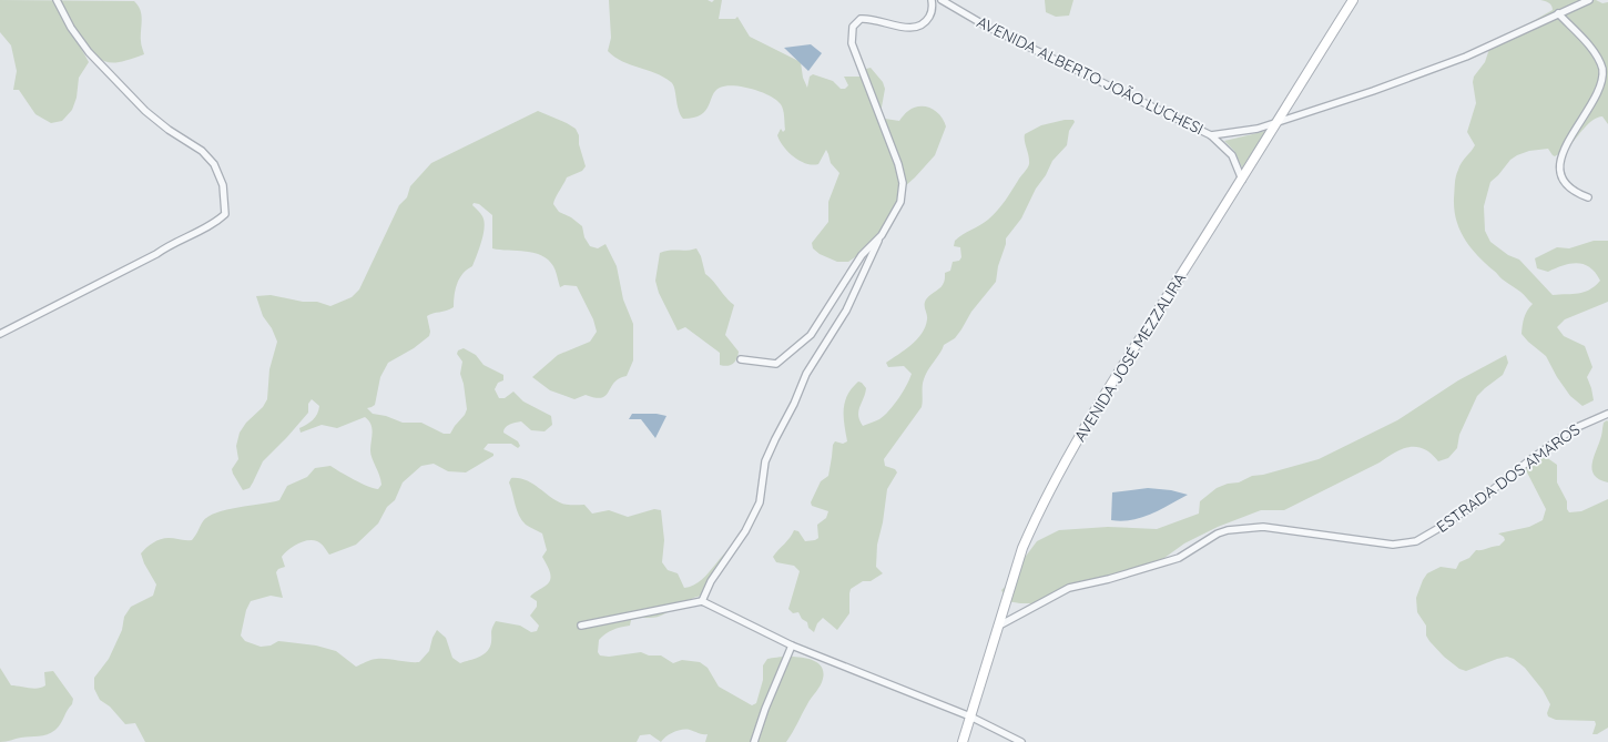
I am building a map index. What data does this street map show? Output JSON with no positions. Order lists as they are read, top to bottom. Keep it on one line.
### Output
{"streets":{"main road":["AVENIDA JOSÉ MEZZALIRA"],"street":["AVENIDA ALBERTO JOÃO LUCHESI","ESTRADA DOS AMAROS"]},"crossings":[["AVENIDA JOSÉ MEZZALIRA","ESTRADA DOS AMAROS"]]}
